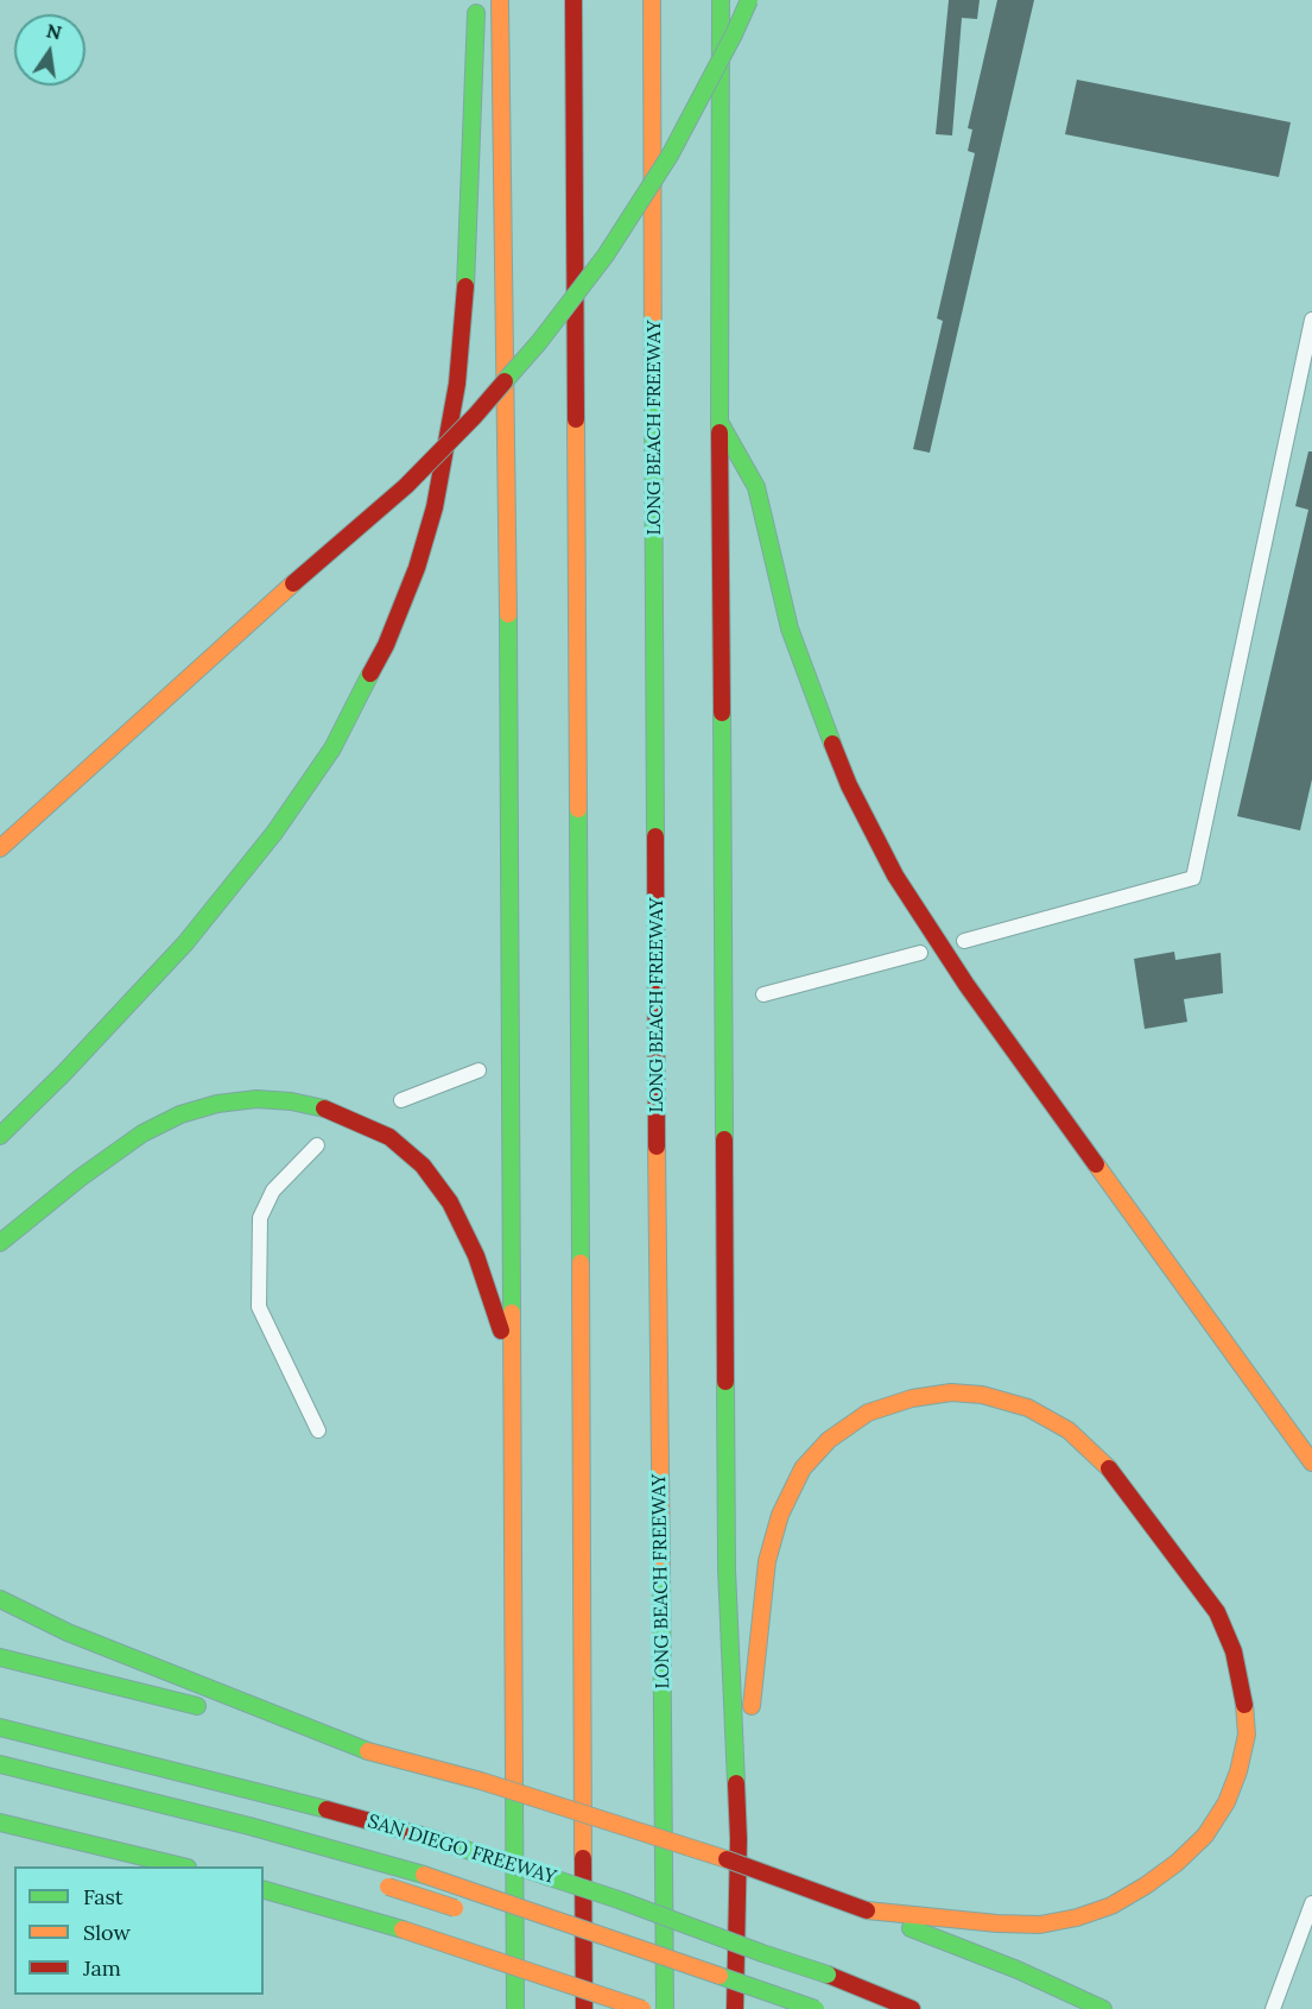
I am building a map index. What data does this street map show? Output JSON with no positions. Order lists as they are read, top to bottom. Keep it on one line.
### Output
{"streets":{"highway":["LONG BEACH FREEWAY","SAN DIEGO FREEWAY"]},"legend":["Fast","Slow","Jam"],"north":"top"}
